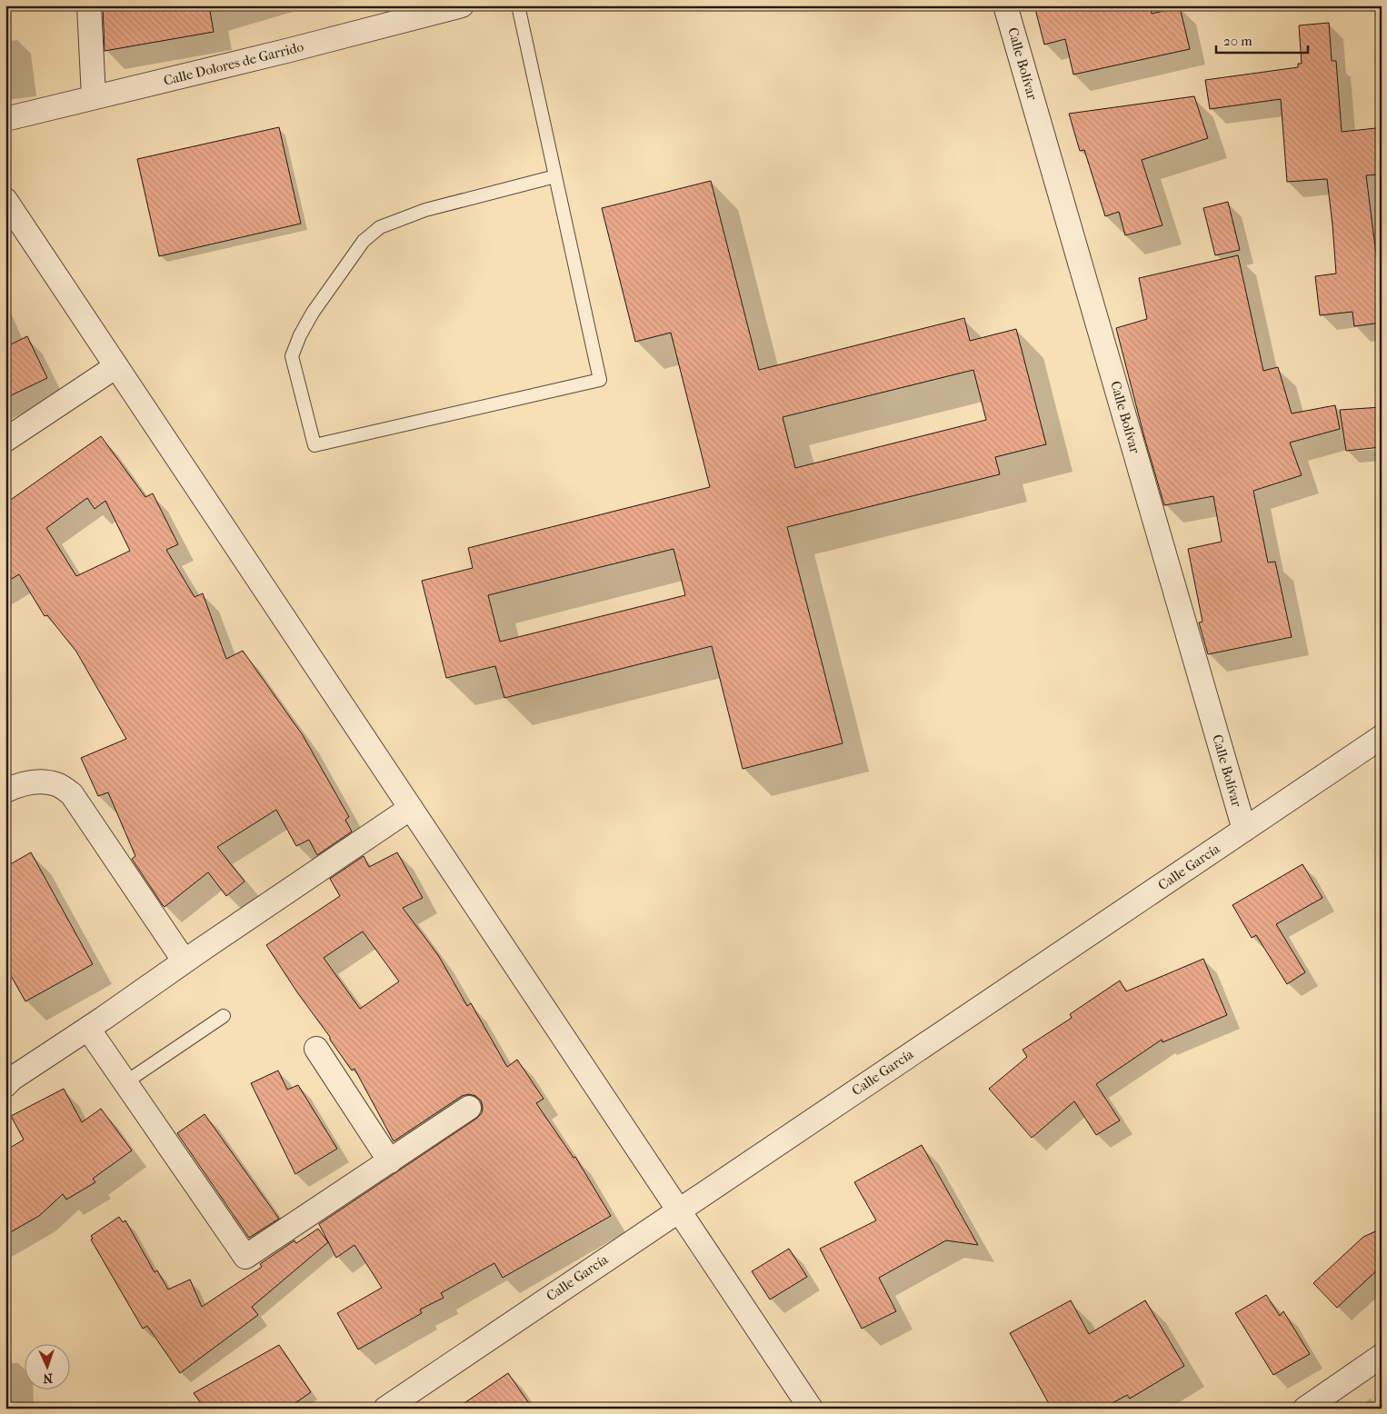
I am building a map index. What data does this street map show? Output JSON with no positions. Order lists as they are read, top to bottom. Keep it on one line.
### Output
{"streets":{"street":["Calle Dolores de Garrido","Calle Bolívar","Calle García"]},"crossings":[["Calle Bolívar","Calle García"]],"scale_bar":"20 m","north":"bottom"}
